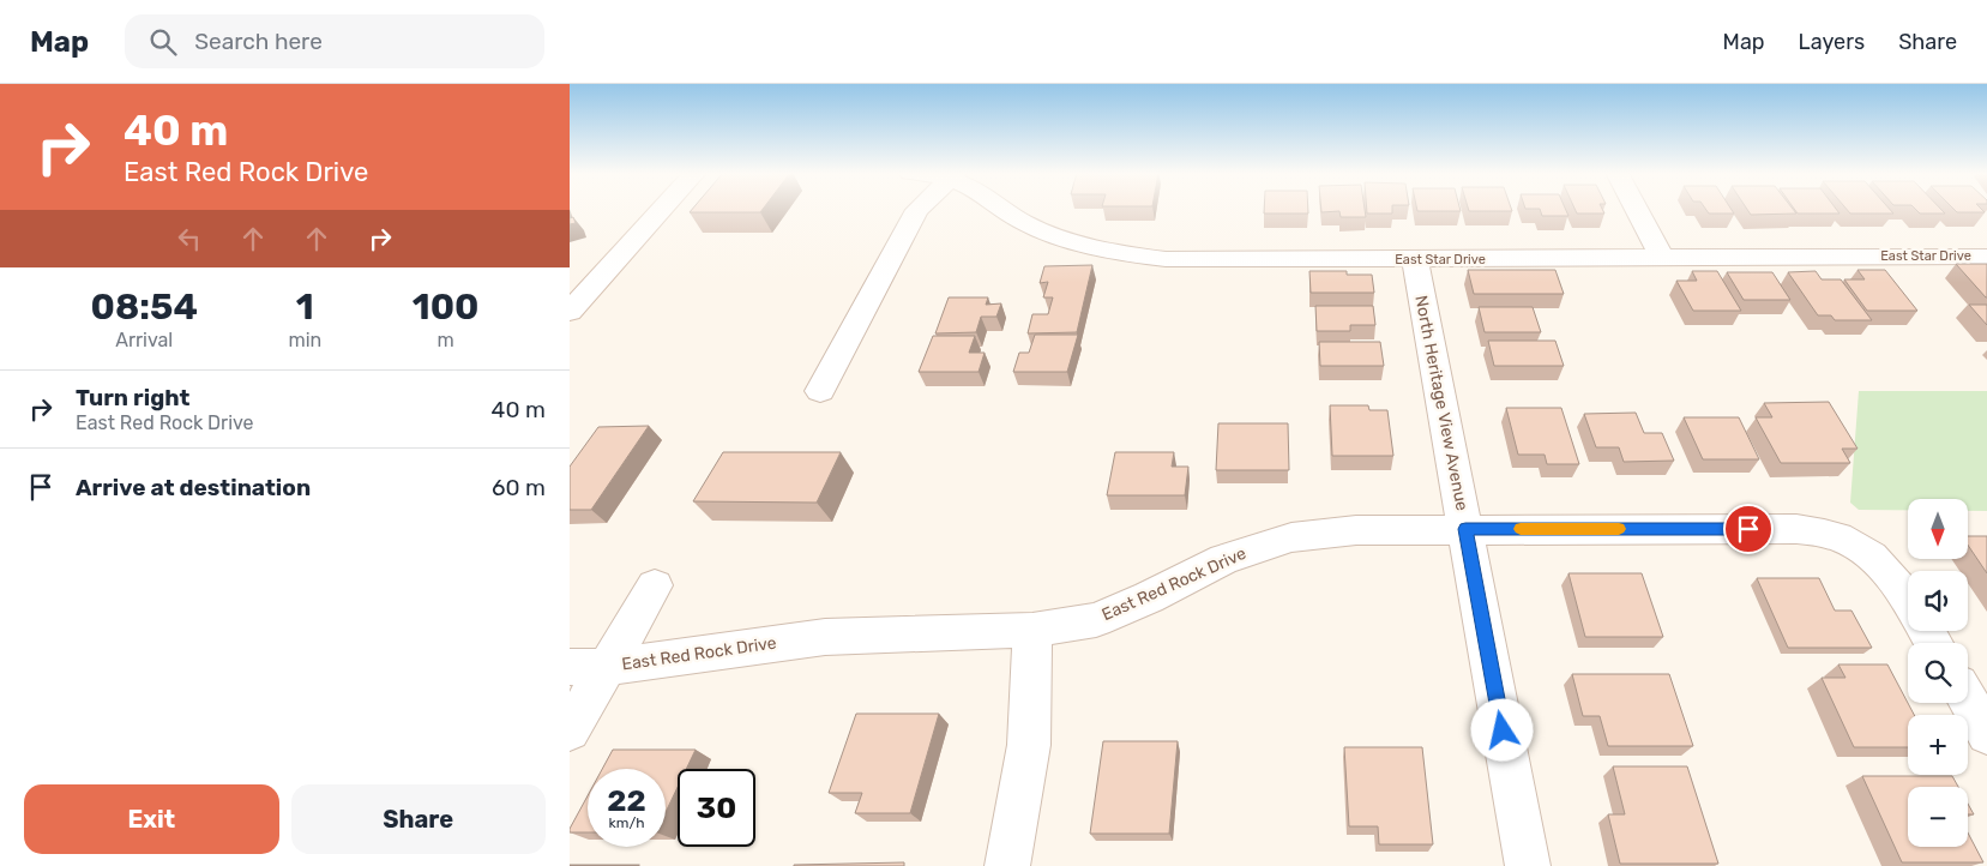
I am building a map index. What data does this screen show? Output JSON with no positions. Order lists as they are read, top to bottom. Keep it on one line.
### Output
{"streets":{"street":["East Star Drive","North Heritage View Avenue","East Red Rock Drive"]},"crossings":[["East Star Drive","North Heritage View Avenue"],["North Heritage View Avenue","East Red Rock Drive"]],"north":"bottom","page":{"header":"Map","search":"Search here","nav":["Map","Layers","Share"],"turn":["40 m","East Red Rock Drive"],"eta":["08:54","Arrival","1","min","100","m"],"list":[{"name":"Turn right","note":"East Red Rock Drive","value":"40 m"},{"name":"Arrive at destination","value":"60 m"}],"map_buttons":["+","−"],"speed":"22 km/h","limit":"30","buttons":["Exit","Share"]}}
